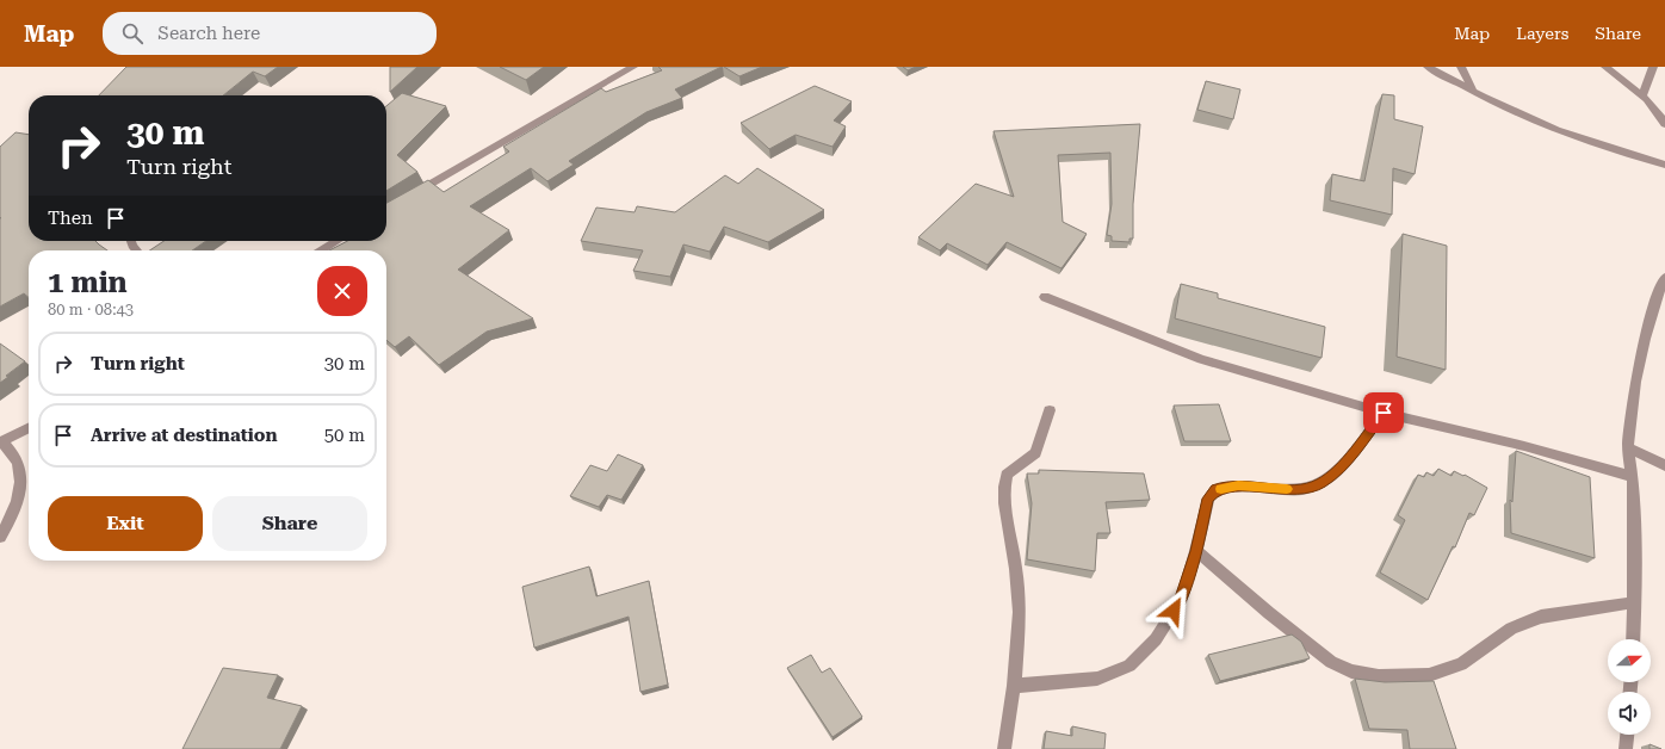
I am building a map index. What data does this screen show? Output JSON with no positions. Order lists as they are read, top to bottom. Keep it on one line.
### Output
{"north":"right","page":{"header":"Map","search":"Search here","nav":["Map","Layers","Share"],"turn":["30 m","Turn right"],"then":"Then","heading":["1 min","80 m · 08:43"],"list":[{"name":"Turn right","value":"30 m"},{"name":"Arrive at destination","value":"50 m"}],"buttons":["Exit","Share"]}}
